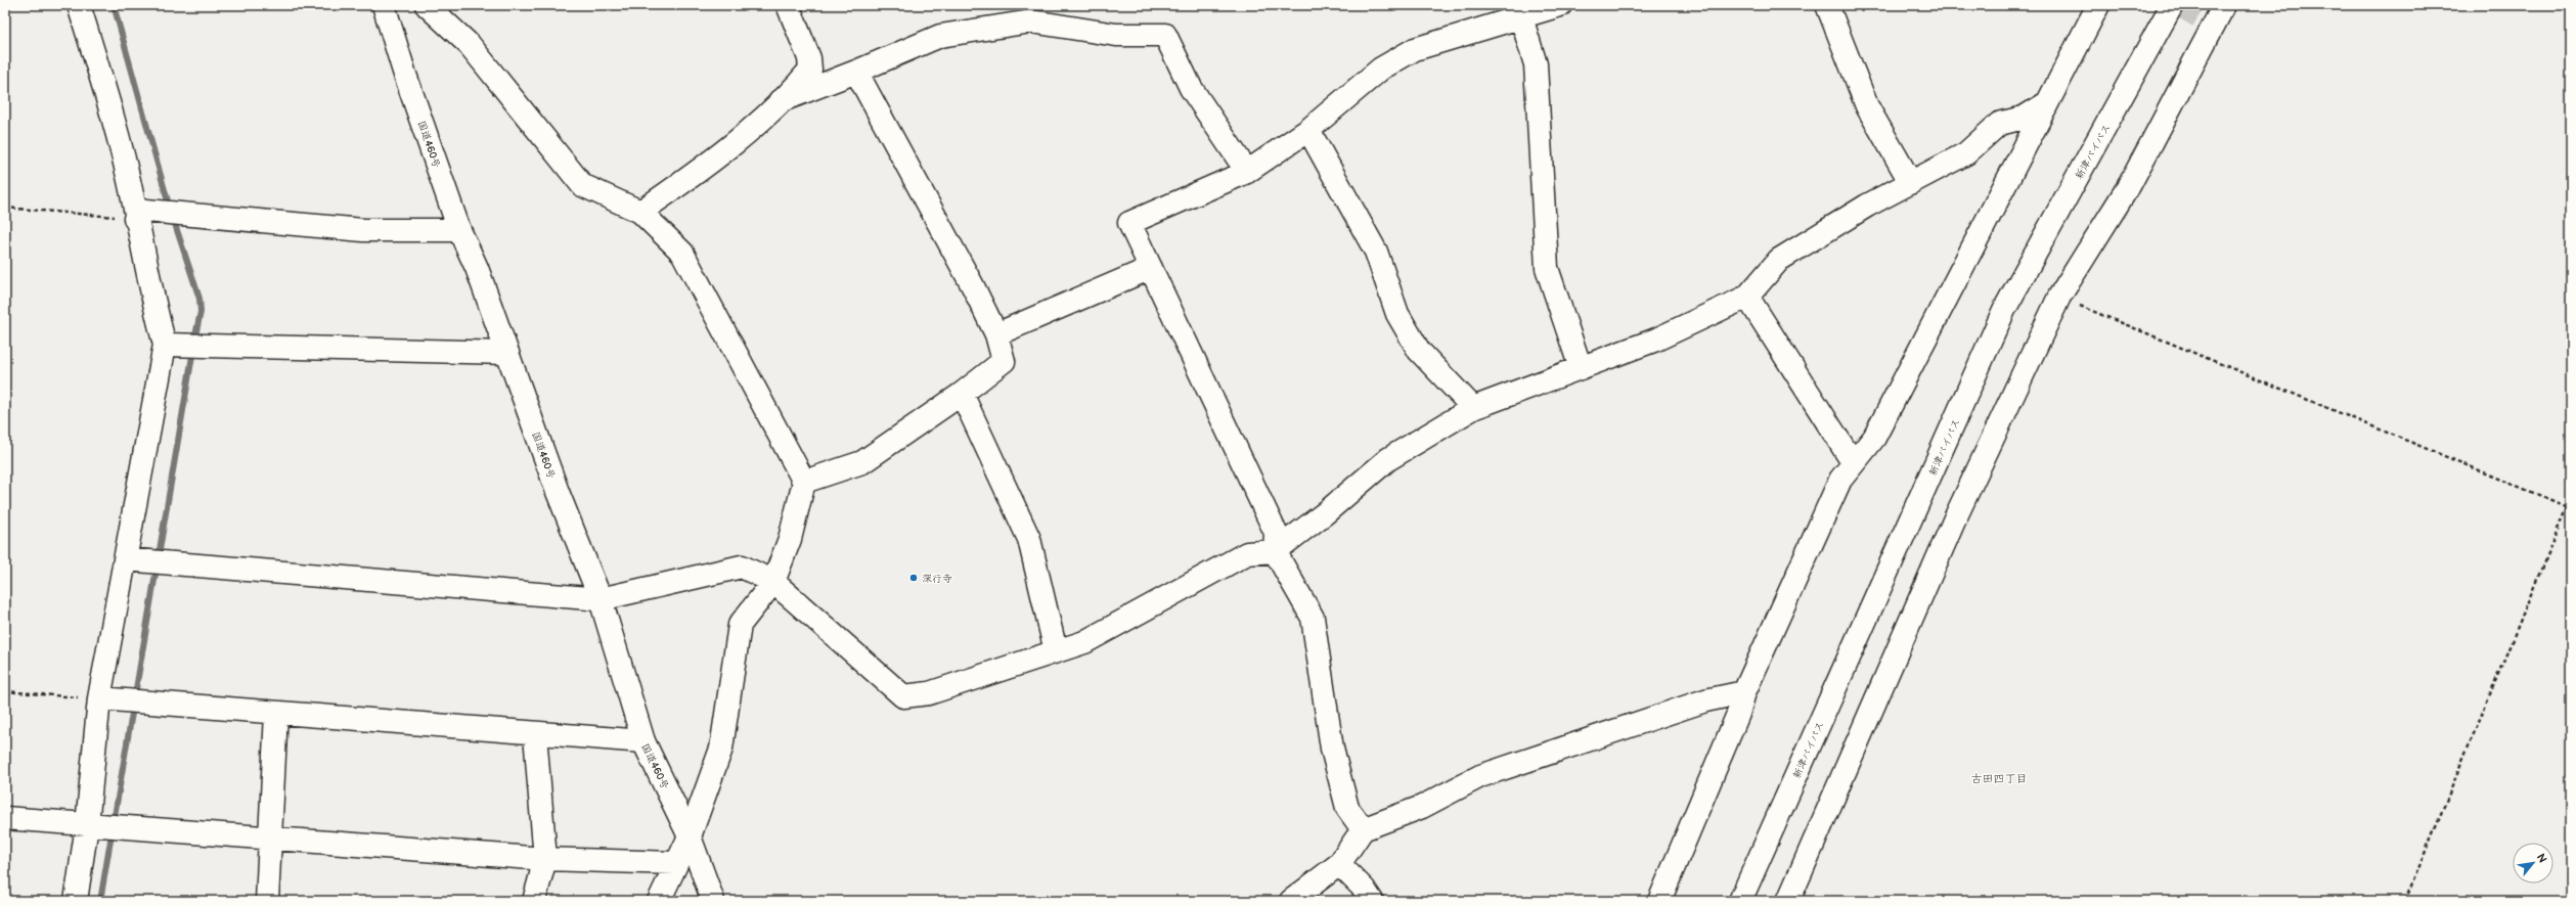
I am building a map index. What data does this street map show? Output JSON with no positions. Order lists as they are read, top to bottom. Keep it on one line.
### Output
{"streets":{"main road":["国道460号","新津バイパス"]},"districts":["古田四丁目"],"places":["深行寺"],"north":"top right"}
